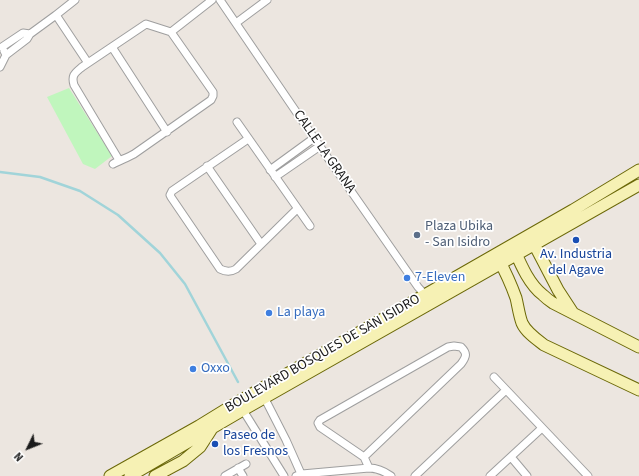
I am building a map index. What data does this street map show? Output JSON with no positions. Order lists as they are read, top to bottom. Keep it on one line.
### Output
{"streets":{"main road":["BOULEVARD BOSQUES DE SAN ISIDRO"],"street":["CALLE LA GRANA"]},"crossings":[["CALLE LA GRANA","BOULEVARD BOSQUES DE SAN ISIDRO"]],"places":["Plaza Ubika - San Isidro","Av. Industria del Agave","7-Eleven","La playa","Oxxo","Paseo de los Fresnos"],"north":"bottom left"}
